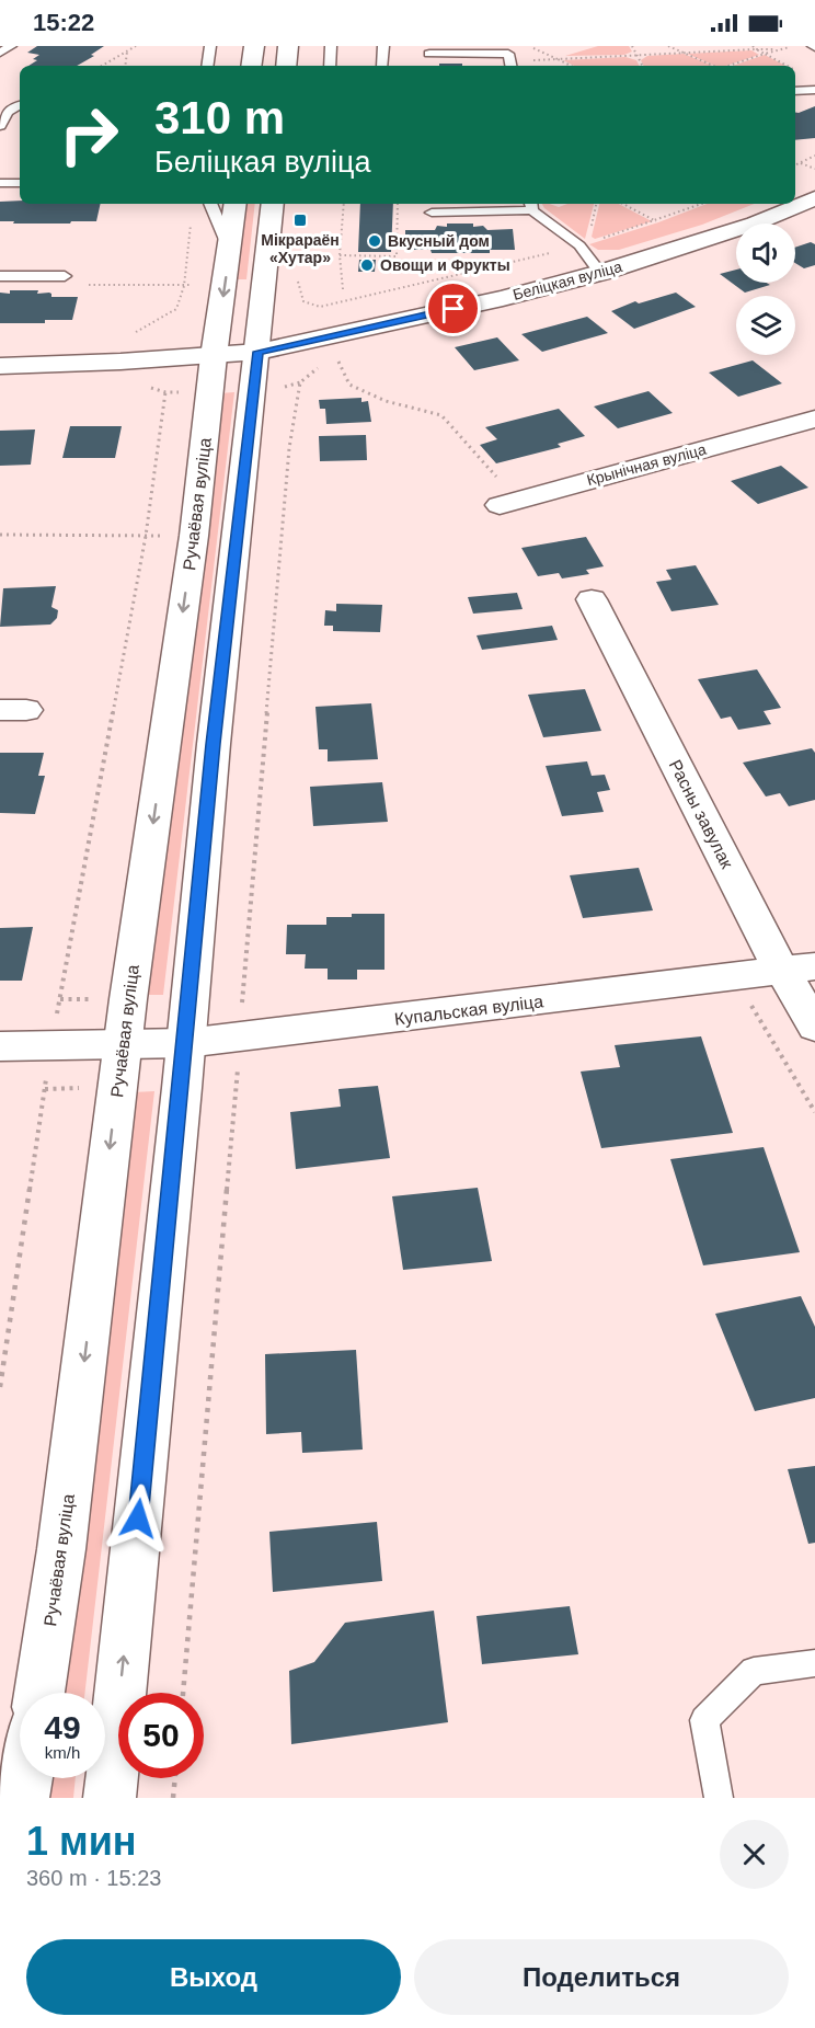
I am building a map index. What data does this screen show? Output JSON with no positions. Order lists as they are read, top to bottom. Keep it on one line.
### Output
{"streets":{"main road":["Беліцкая вуліца","Крынічная вуліца","Ручаёвая вуліца","Расны завулак","Купальская вуліца"]},"crossings":[["Беліцкая вуліца","Ручаёвая вуліца"],["Ручаёвая вуліца","Купальская вуліца"],["Расны завулак","Купальская вуліца"]],"places":{"transit":["Мікрараён «Хутар»"],"other":["Вкусный дом","Овощи и Фрукты"]},"page":{"status":"15:22","turn":["310 m","Беліцкая вуліца"],"speed":"49 km/h","limit":"50","heading":["1 мин","360 m · 15:23"],"buttons":["Выход","Поделиться"]}}
